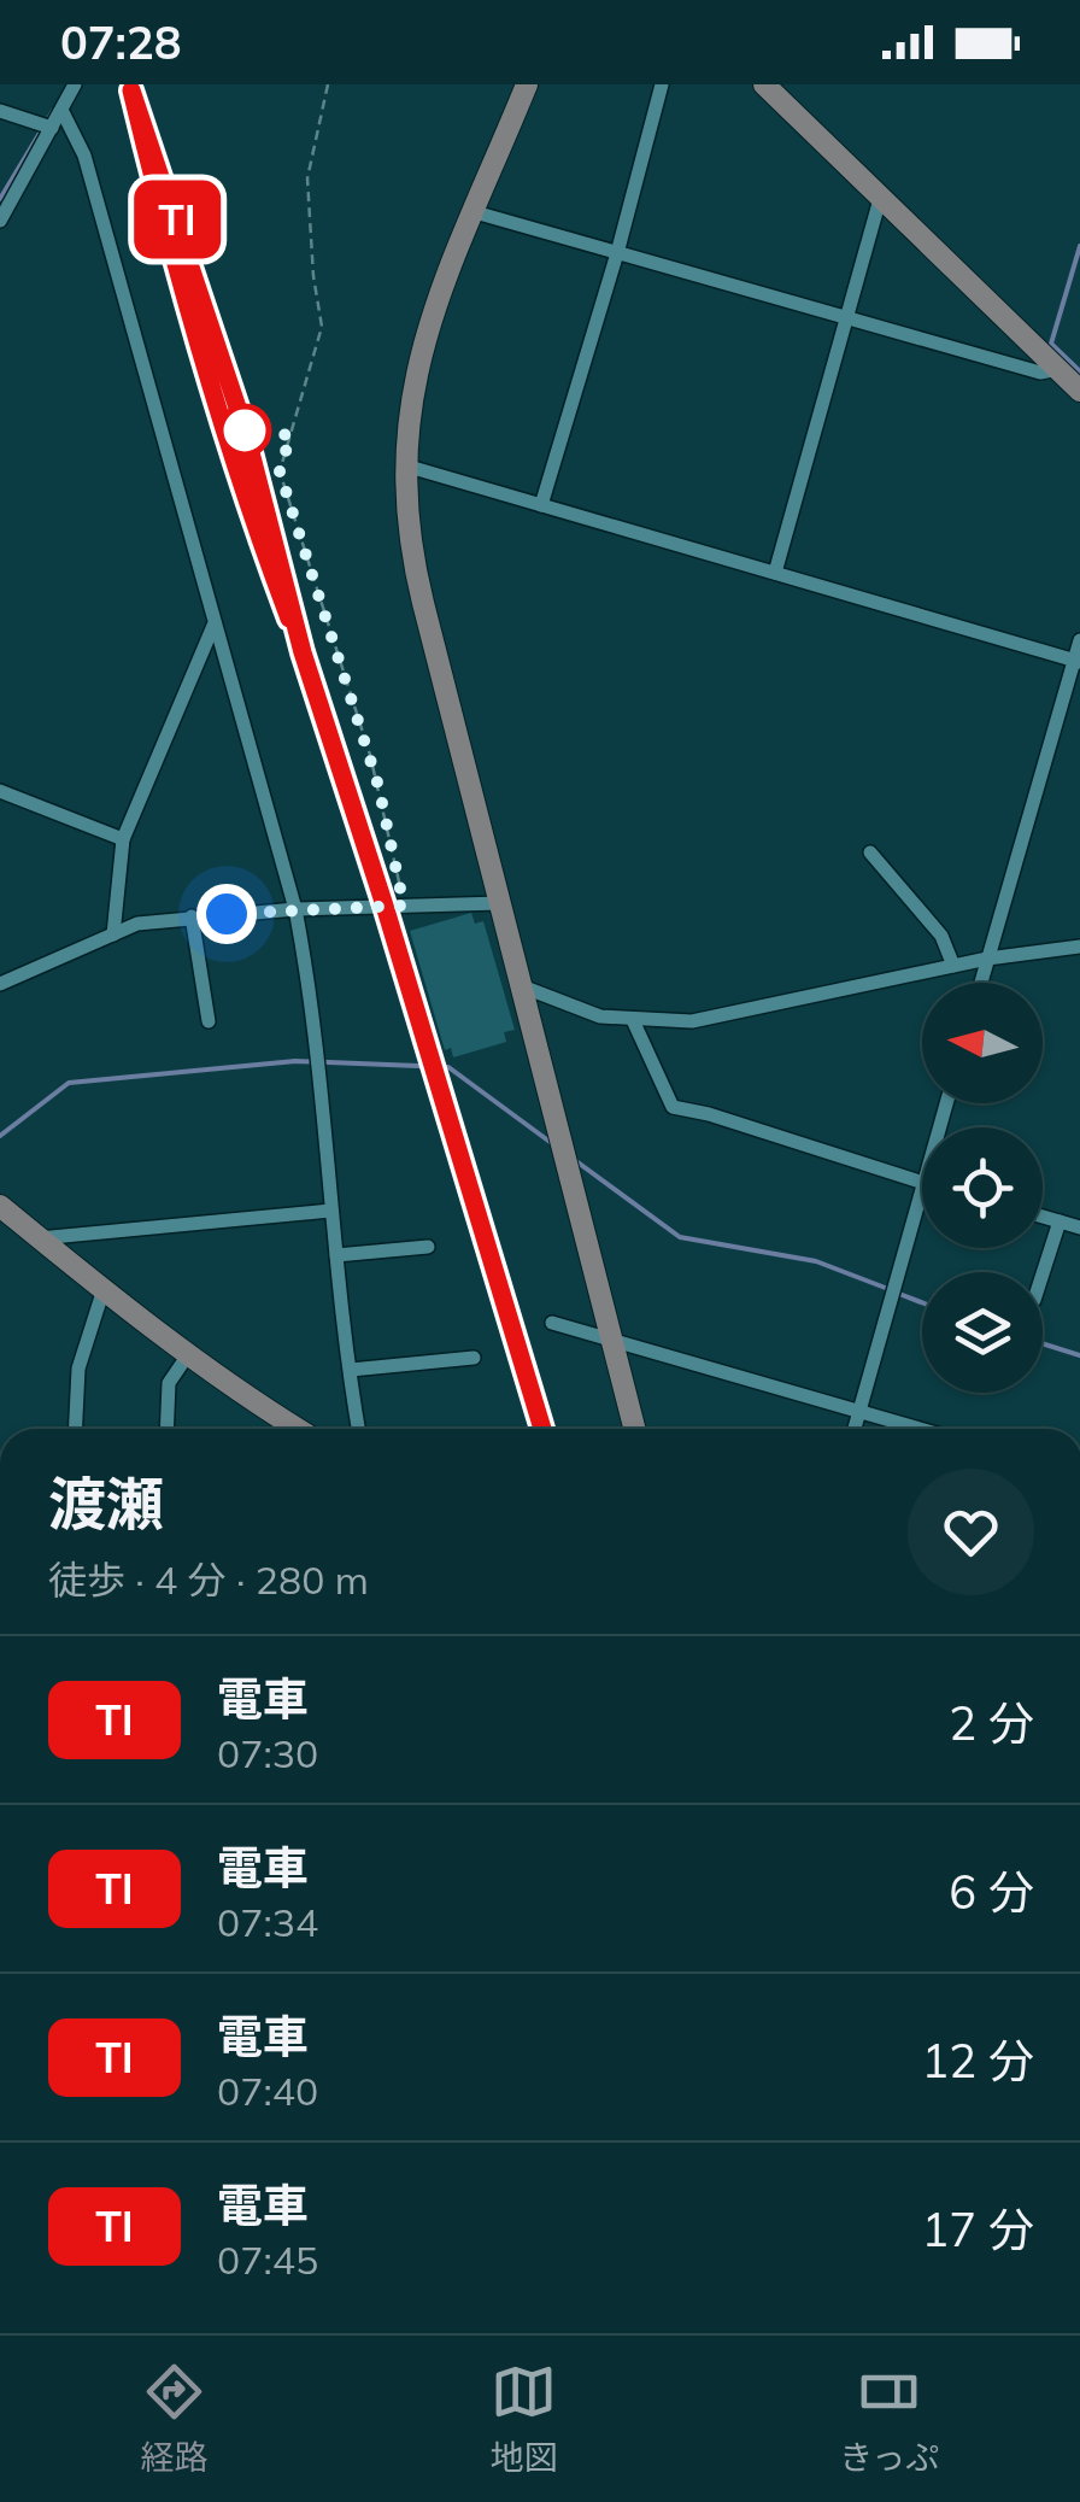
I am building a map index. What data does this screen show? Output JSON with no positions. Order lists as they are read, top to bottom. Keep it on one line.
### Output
{"north":"left","page":{"status":"07:28","on_map":"TI","heading":["渡瀬","徒歩 · 4 分 · 280 m"],"list":[{"mark":"TI","name":"電車","note":"07:30","value":"2 分"},{"mark":"TI","name":"電車","note":"07:34","value":"6 分"},{"mark":"TI","name":"電車","note":"07:40","value":"12 分"},{"mark":"TI","name":"電車","note":"07:45","value":"17 分"}],"tabs":["経路","地図","きっぷ"]}}
